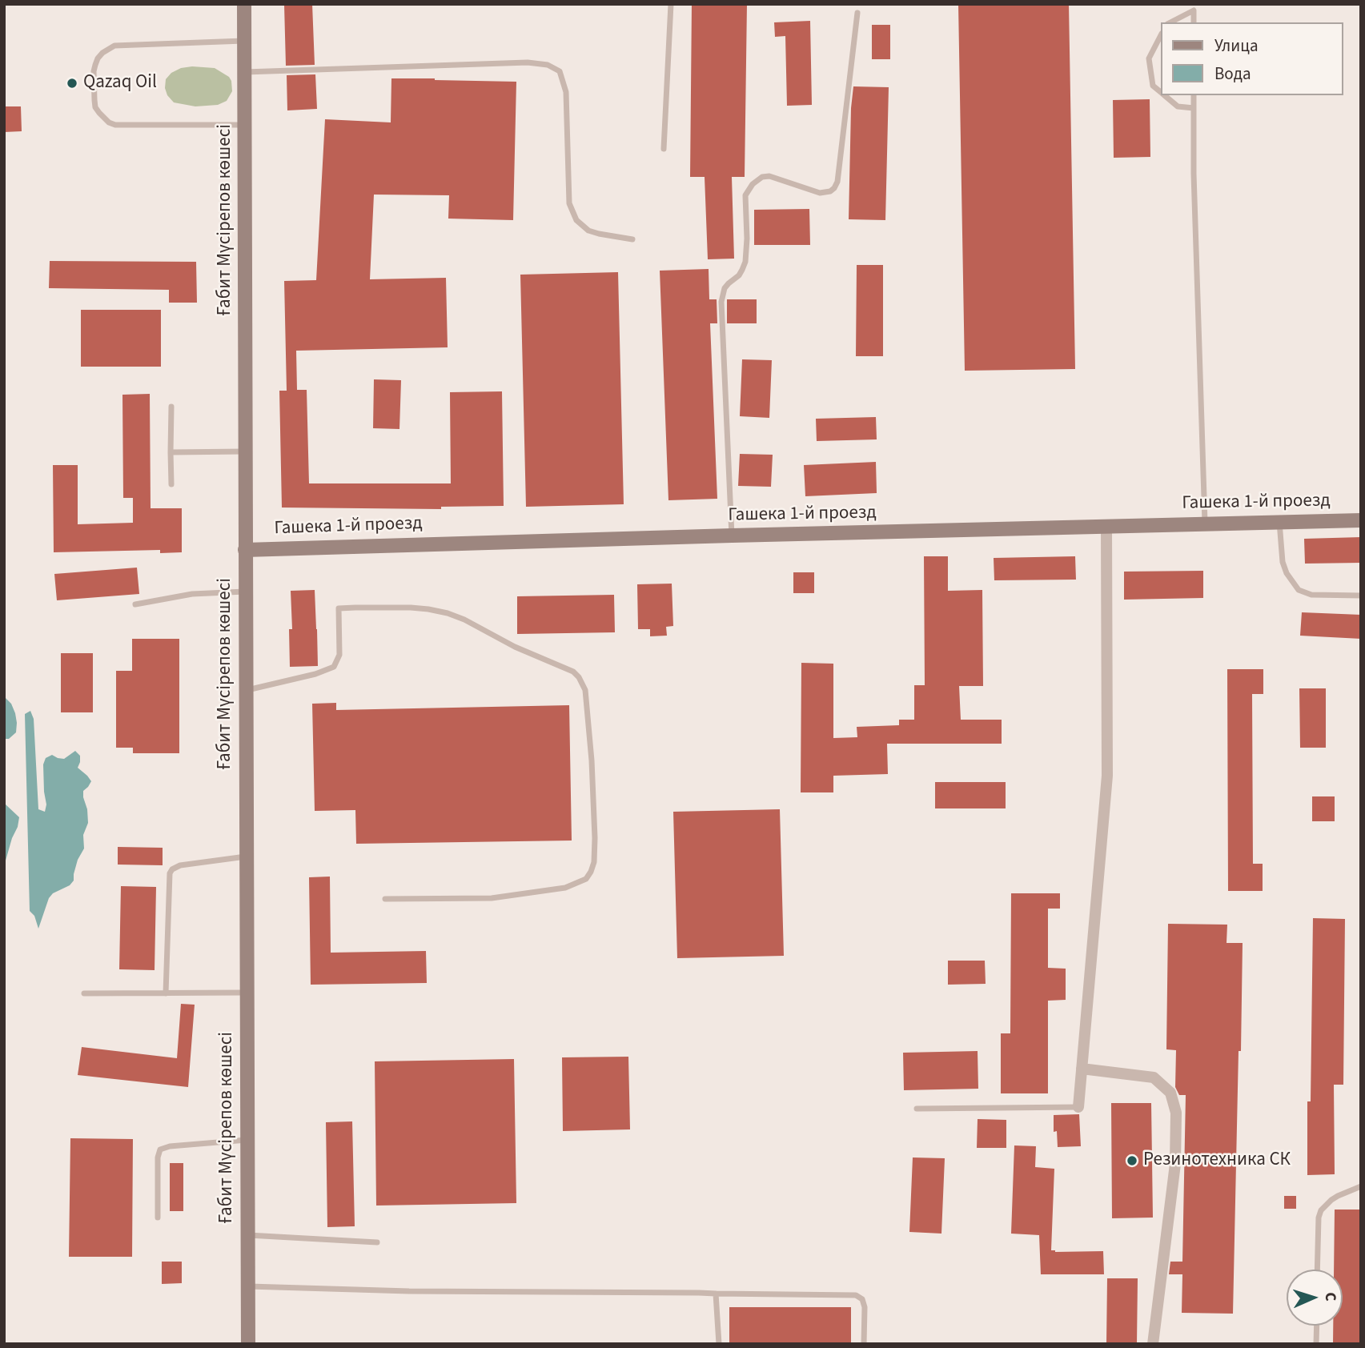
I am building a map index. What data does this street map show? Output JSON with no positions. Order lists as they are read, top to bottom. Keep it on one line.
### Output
{"streets":{"main road":["Ғабит Мүсірепов көшесі","Гашека 1-й проезд"]},"crossings":[["Ғабит Мүсірепов көшесі","Гашека 1-й проезд"]],"places":["Qazaq Oil","Резинотехника СК"],"legend":["Улица","Вода"],"north":"right"}
